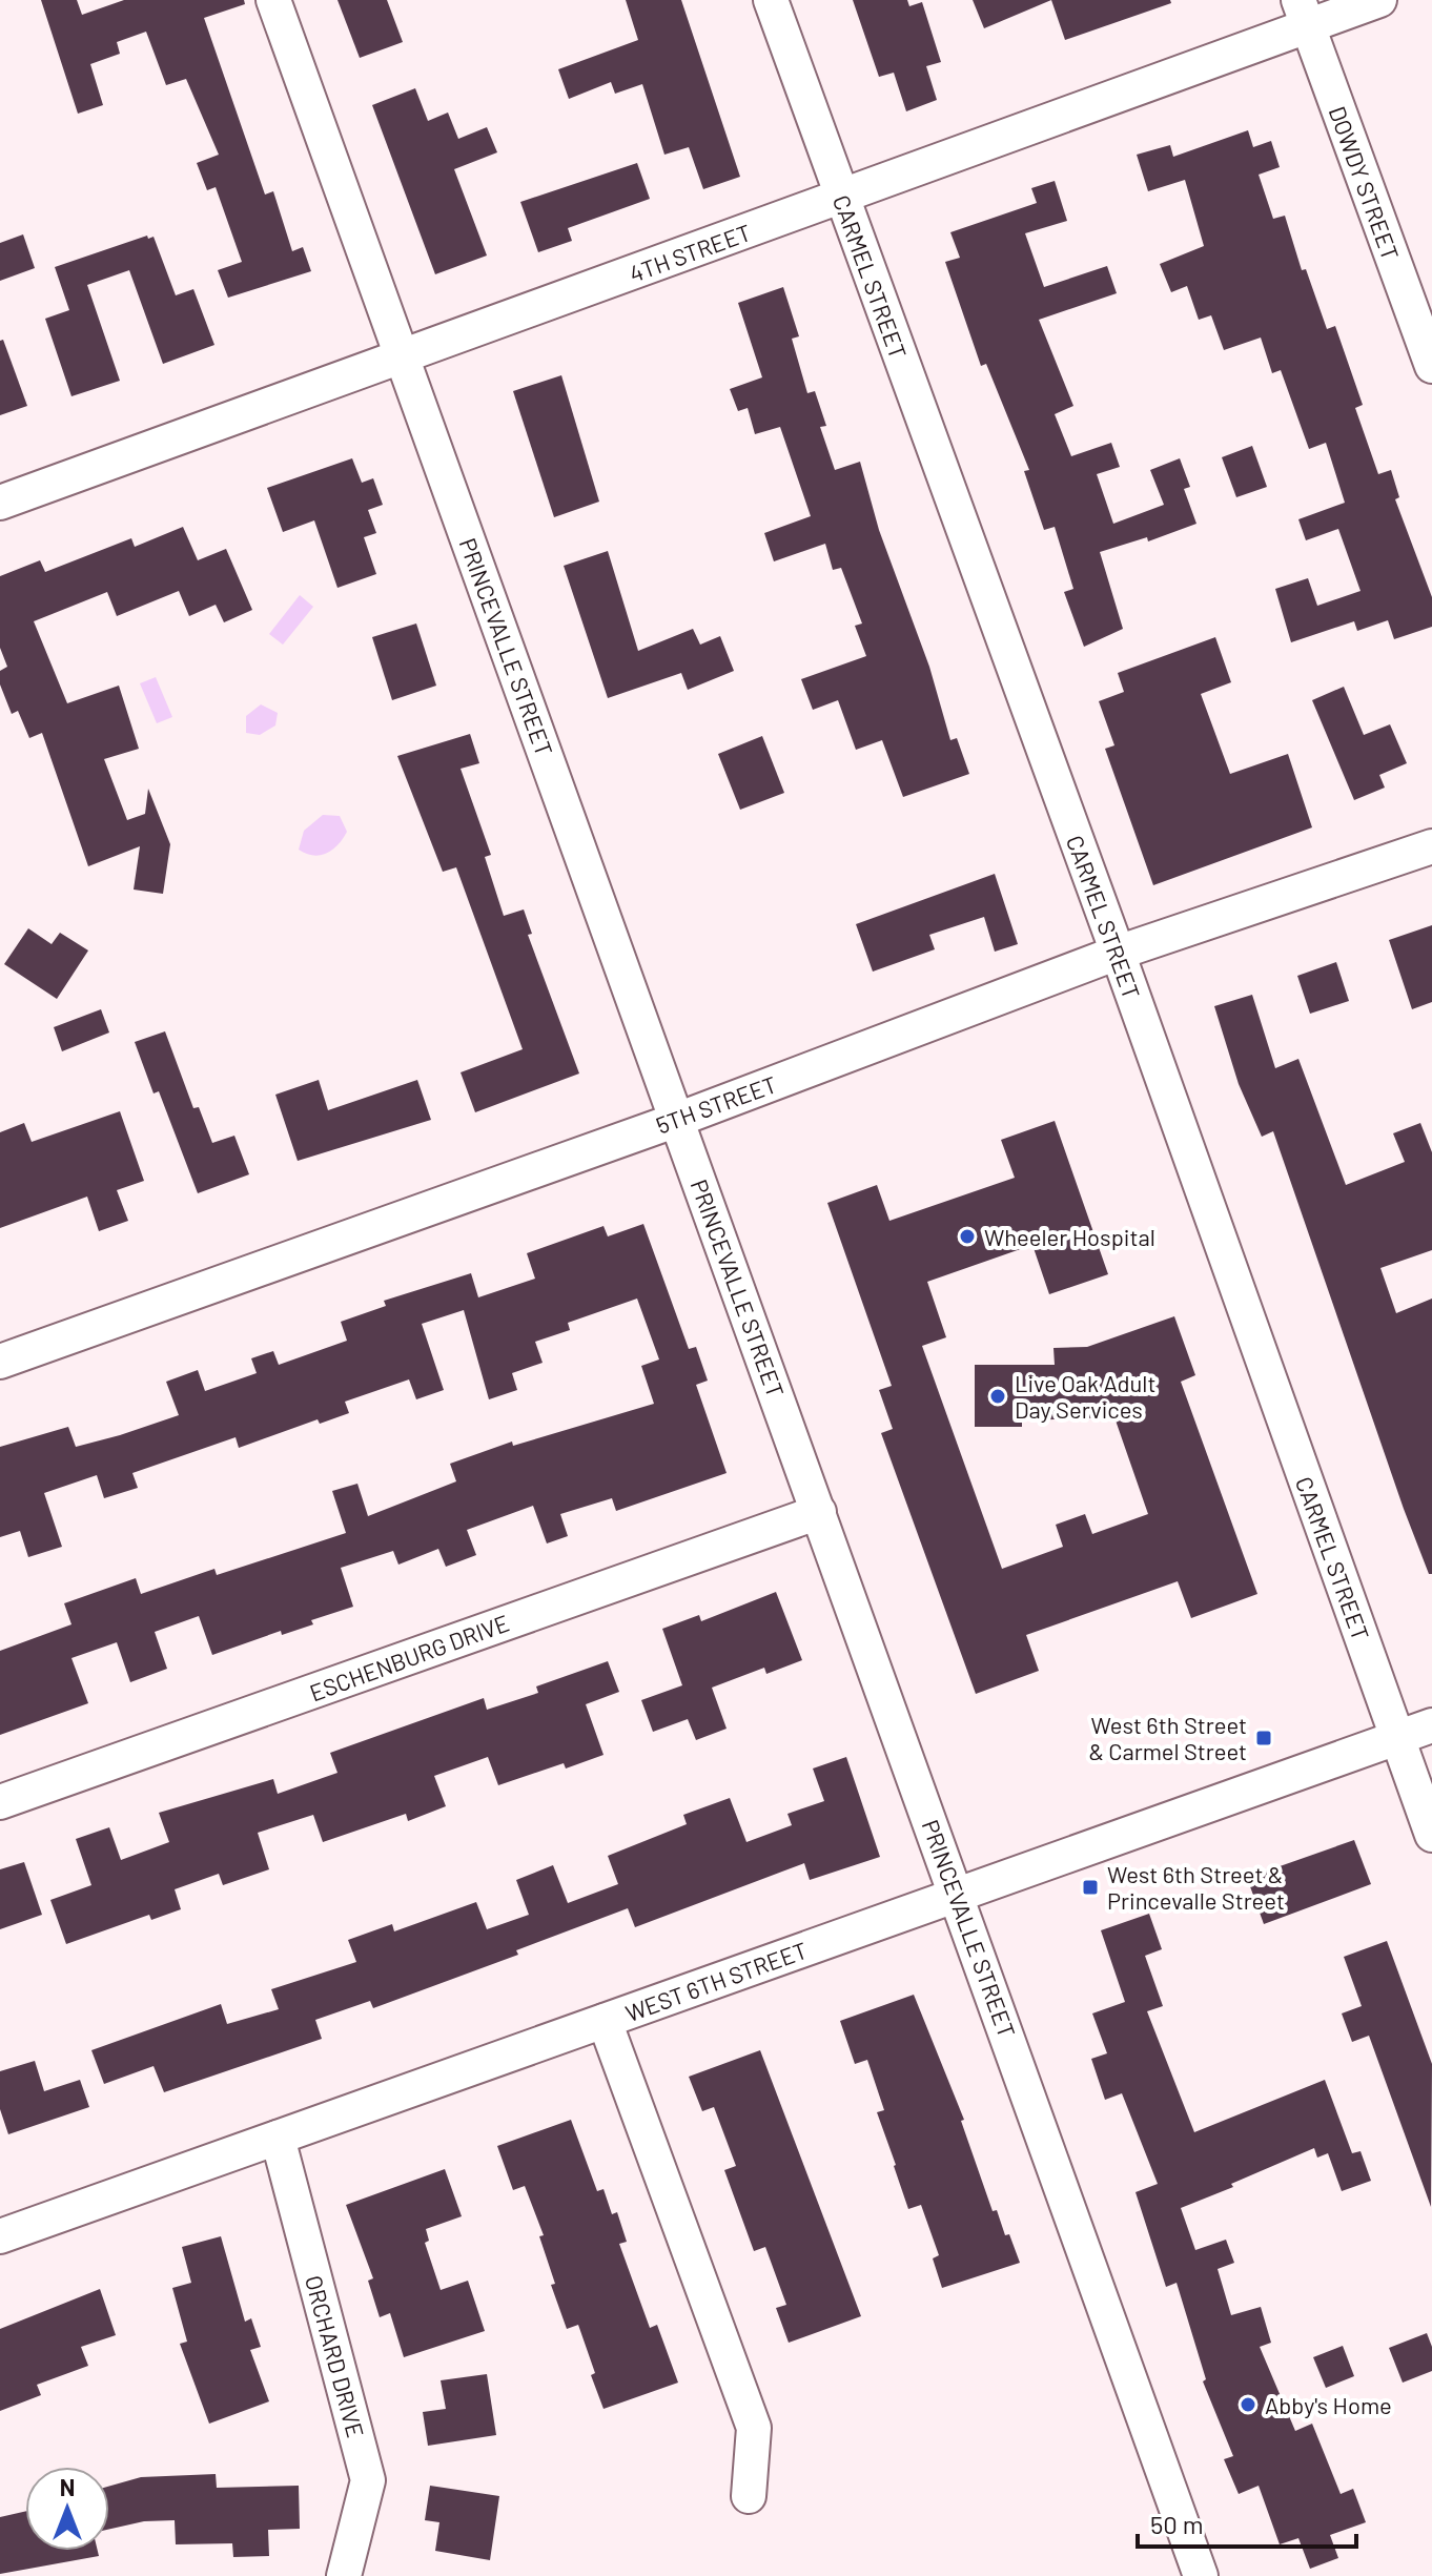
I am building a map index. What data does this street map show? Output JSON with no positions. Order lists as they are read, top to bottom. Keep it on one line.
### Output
{"streets":{"street":["DOWDY STREET","4TH STREET","CARMEL STREET","PRINCEVALLE STREET","5TH STREET","ESCHENBURG DRIVE","WEST 6TH STREET","ORCHARD DRIVE"]},"crossings":[["DOWDY STREET","4TH STREET"],["4TH STREET","CARMEL STREET"],["4TH STREET","PRINCEVALLE STREET"],["CARMEL STREET","5TH STREET"],["CARMEL STREET","WEST 6TH STREET"],["PRINCEVALLE STREET","5TH STREET"],["PRINCEVALLE STREET","ESCHENBURG DRIVE"],["PRINCEVALLE STREET","WEST 6TH STREET"],["WEST 6TH STREET","ORCHARD DRIVE"]],"places":{"other":["Wheeler Hospital","Live Oak Adult Day Services","Abby's Home"],"transit":["West 6th Street & Carmel Street","West 6th Street & Princevalle Street"]},"scale_bar":"50 m","north":"top"}
